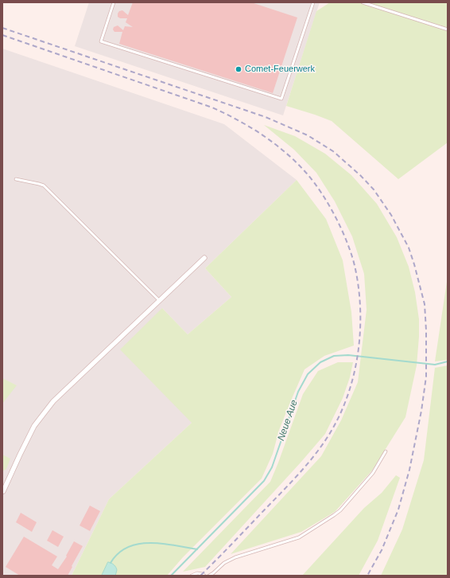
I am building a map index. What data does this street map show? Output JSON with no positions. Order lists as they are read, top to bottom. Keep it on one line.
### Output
{"water":["Neue Aue"],"places":["Comet-Feuerwerk"]}
